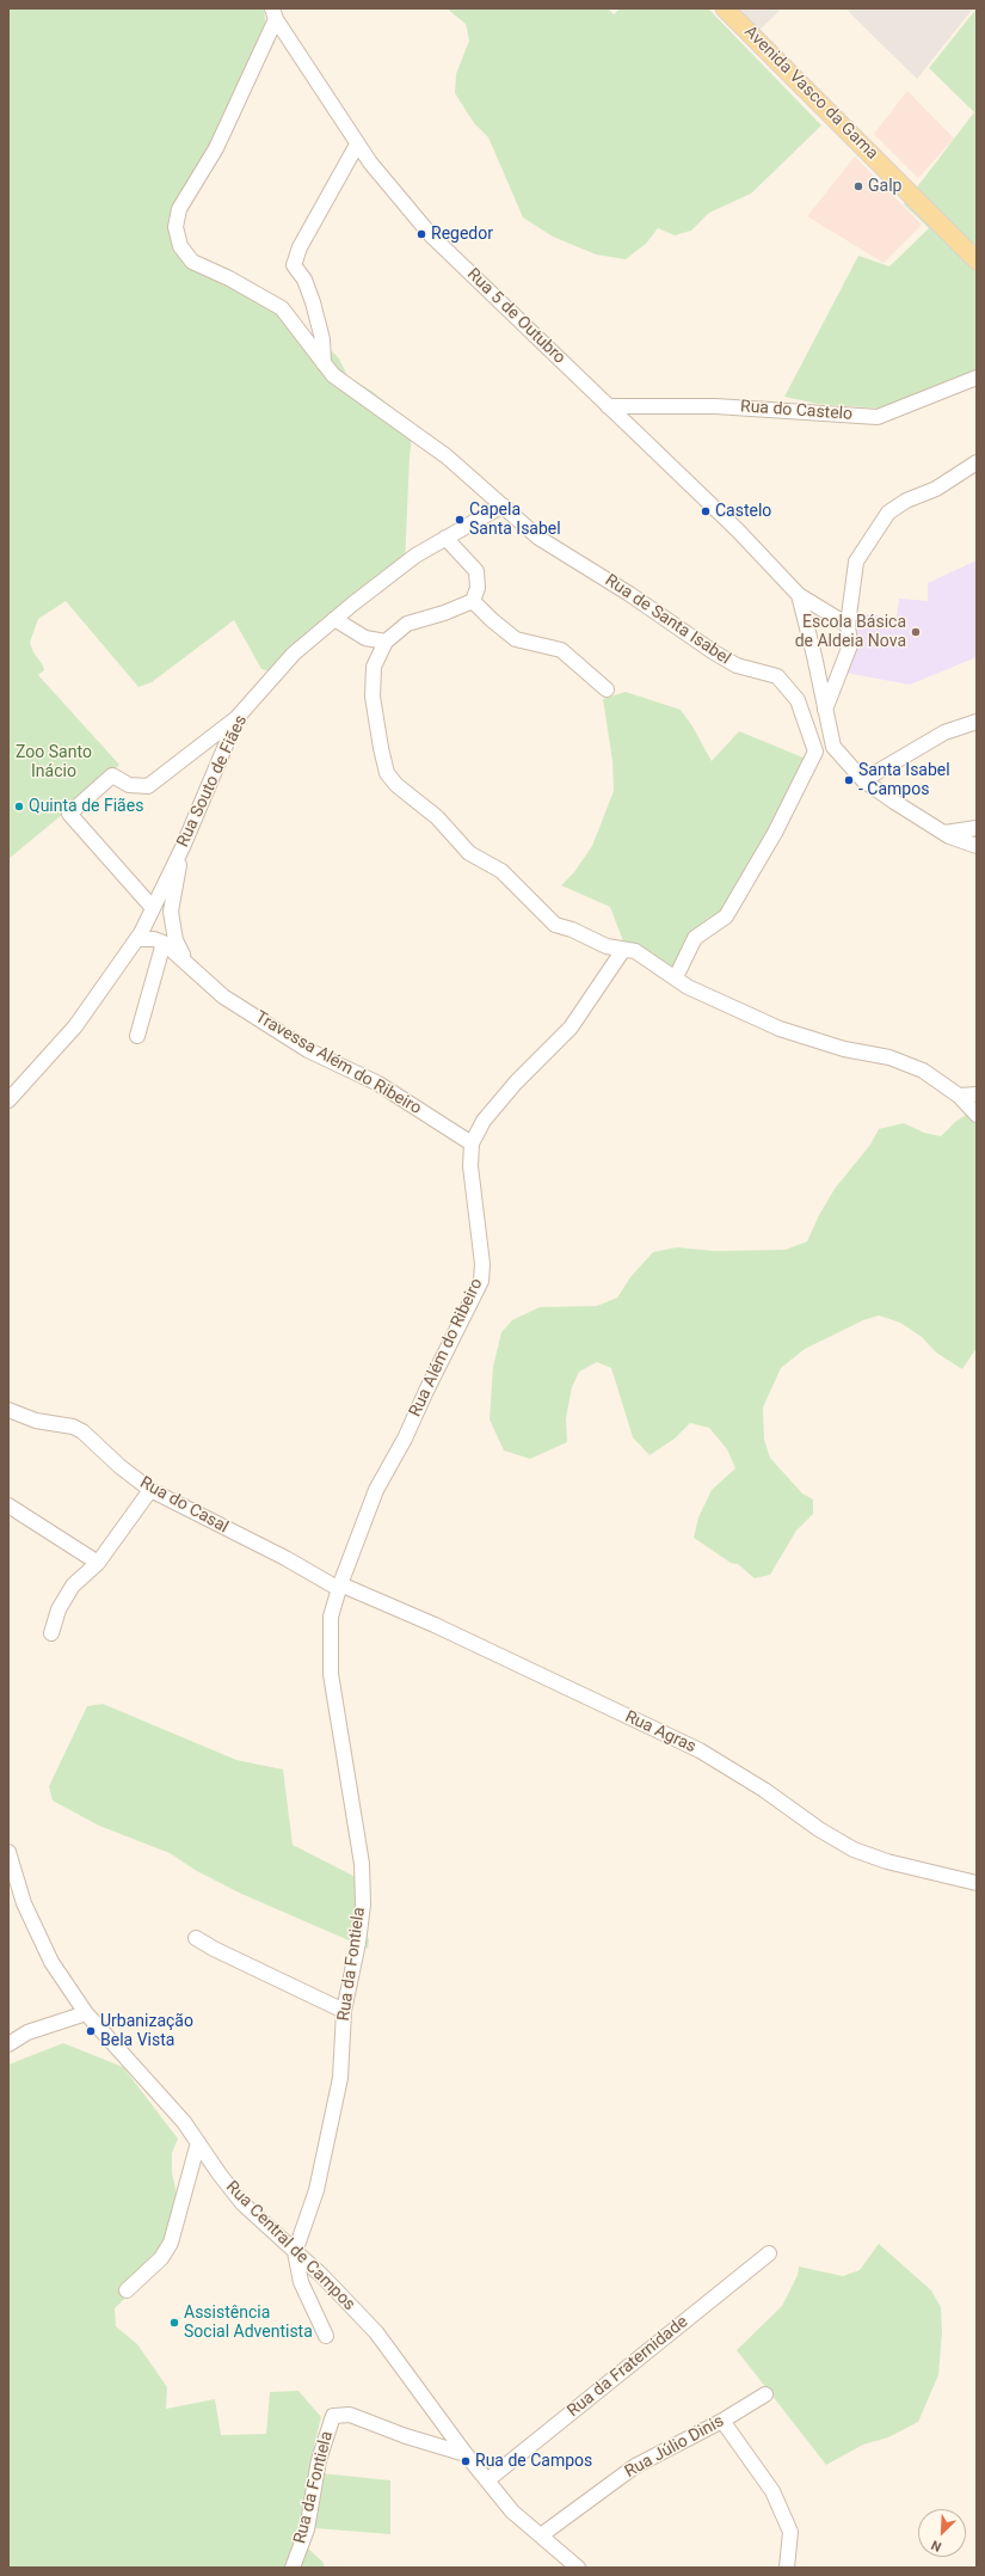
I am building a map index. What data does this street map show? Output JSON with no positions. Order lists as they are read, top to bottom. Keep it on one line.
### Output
{"streets":{"main road":["Avenida Vasco da Gama"],"street":["Rua 5 de Outubro","Rua do Castelo","Rua de Santa Isabel","Rua Souto de Fiães","Travessa Além do Ribeiro","Rua Além do Ribeiro","Rua do Casal","Rua Agras","Rua da Fontiela","Rua Central de Campos","Rua da Fraternidade","Rua Júlio Dinis"]},"crossings":[["Rua 5 de Outubro","Rua do Castelo"],["Rua 5 de Outubro","Rua de Santa Isabel"],["Rua de Santa Isabel","Rua Souto de Fiães"],["Rua Souto de Fiães","Travessa Além do Ribeiro"],["Travessa Além do Ribeiro","Rua Além do Ribeiro"],["Rua Além do Ribeiro","Rua do Casal"],["Rua Além do Ribeiro","Rua Agras"],["Rua Além do Ribeiro","Rua da Fontiela"],["Rua do Casal","Rua Agras"],["Rua do Casal","Rua da Fontiela"],["Rua Agras","Rua da Fontiela"],["Rua da Fontiela","Rua Central de Campos"],["Rua Central de Campos","Rua da Fraternidade"],["Rua Central de Campos","Rua Júlio Dinis"]],"parks":["Zoo Santo Inácio"],"places":["Galp","Regedor","Castelo","Capela Santa Isabel","Escola Básica de Aldeia Nova","Santa Isabel - Campos","Quinta de Fiães","Urbanização Bela Vista","Assistência Social Adventista","Rua de Campos"],"north":"bottom left"}
